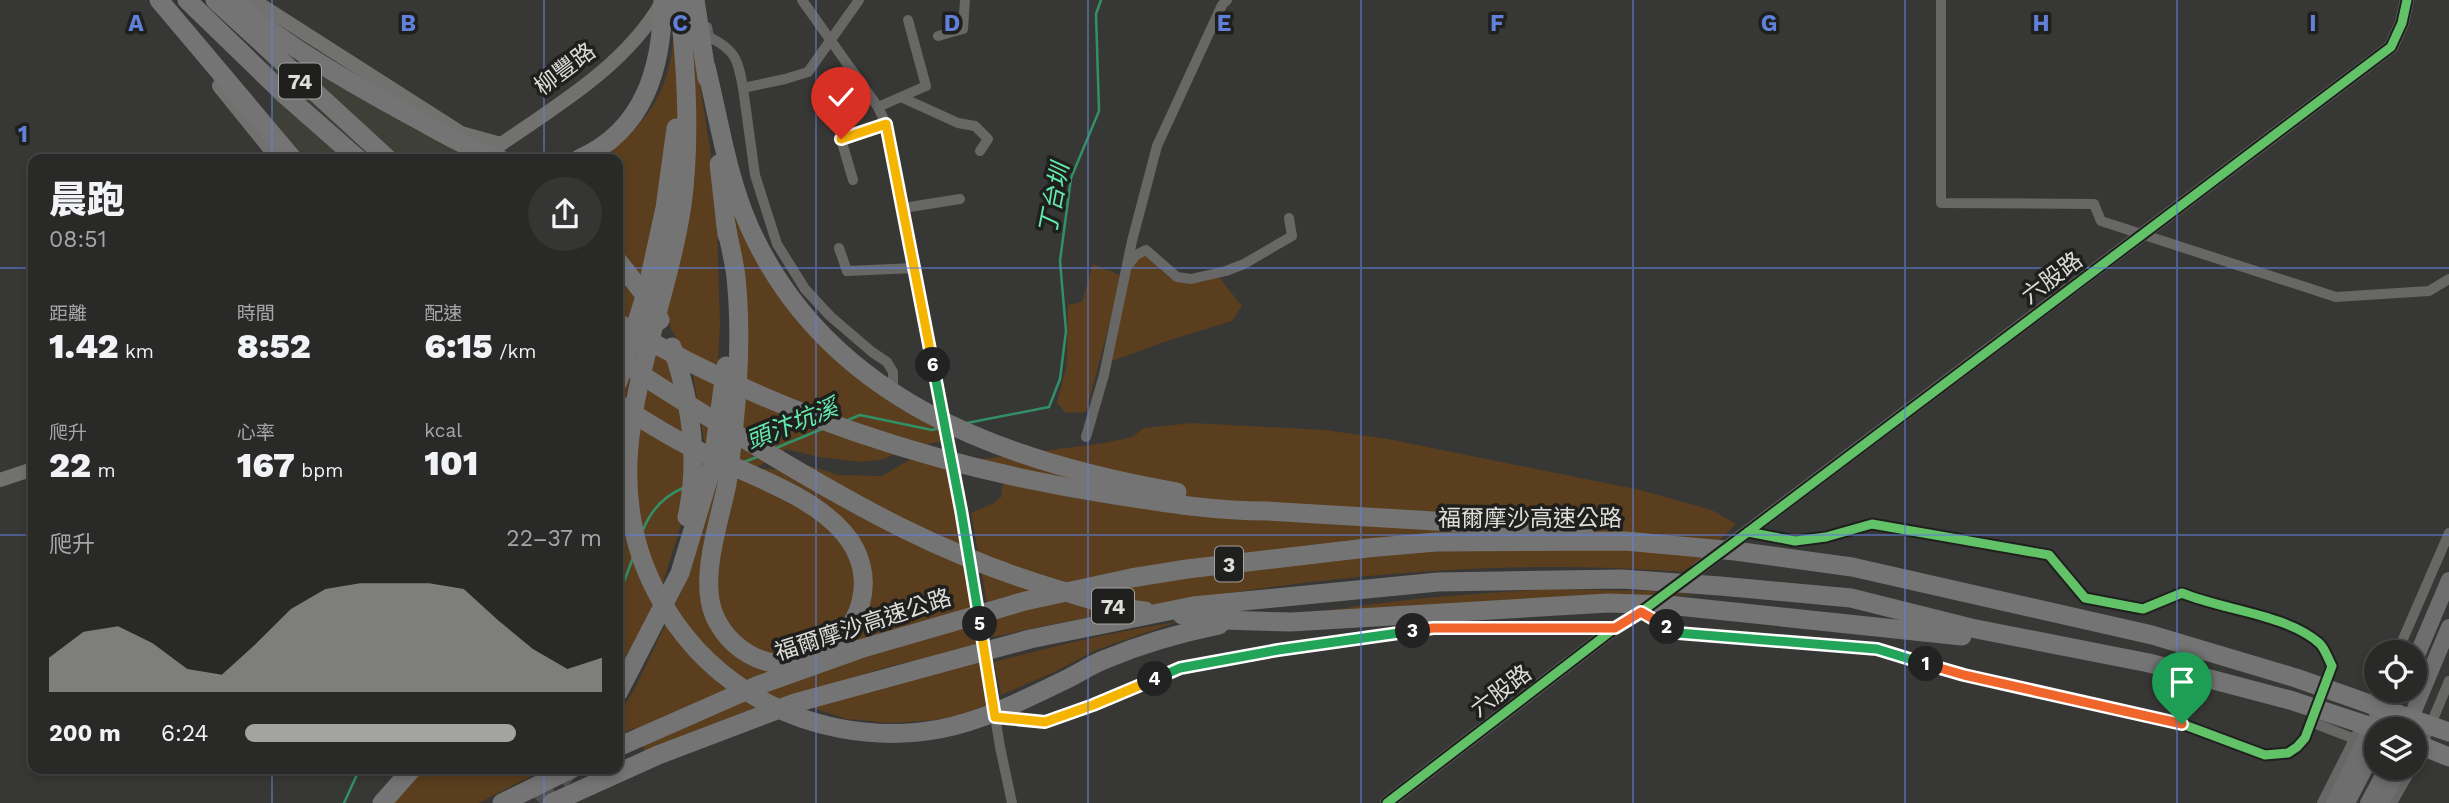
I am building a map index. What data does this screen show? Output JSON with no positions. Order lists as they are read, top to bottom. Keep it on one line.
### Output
{"streets":{"highway":["74","福爾摩沙高速公路","3"],"street":["柳豐路","六股路"]},"crossings":[["74","3"]],"water":["丁台圳","頭汴坑溪"],"page":{"heading":["晨跑","08:51"],"stats":[["距離","1.42 km"],["時間","8:52"],["配速","6:15 /km"],["爬升","22 m"],["心率","167 bpm"],["kcal","101"]],"pins":["6","5","2","3","1","4"],"chart":["爬升","22–37 m"],"list":[{"name":"200 m","note":"6:24"}]},"grid":{"columns":["A","B","C","D","E","F","G","H","I"],"rows":["1"]}}
